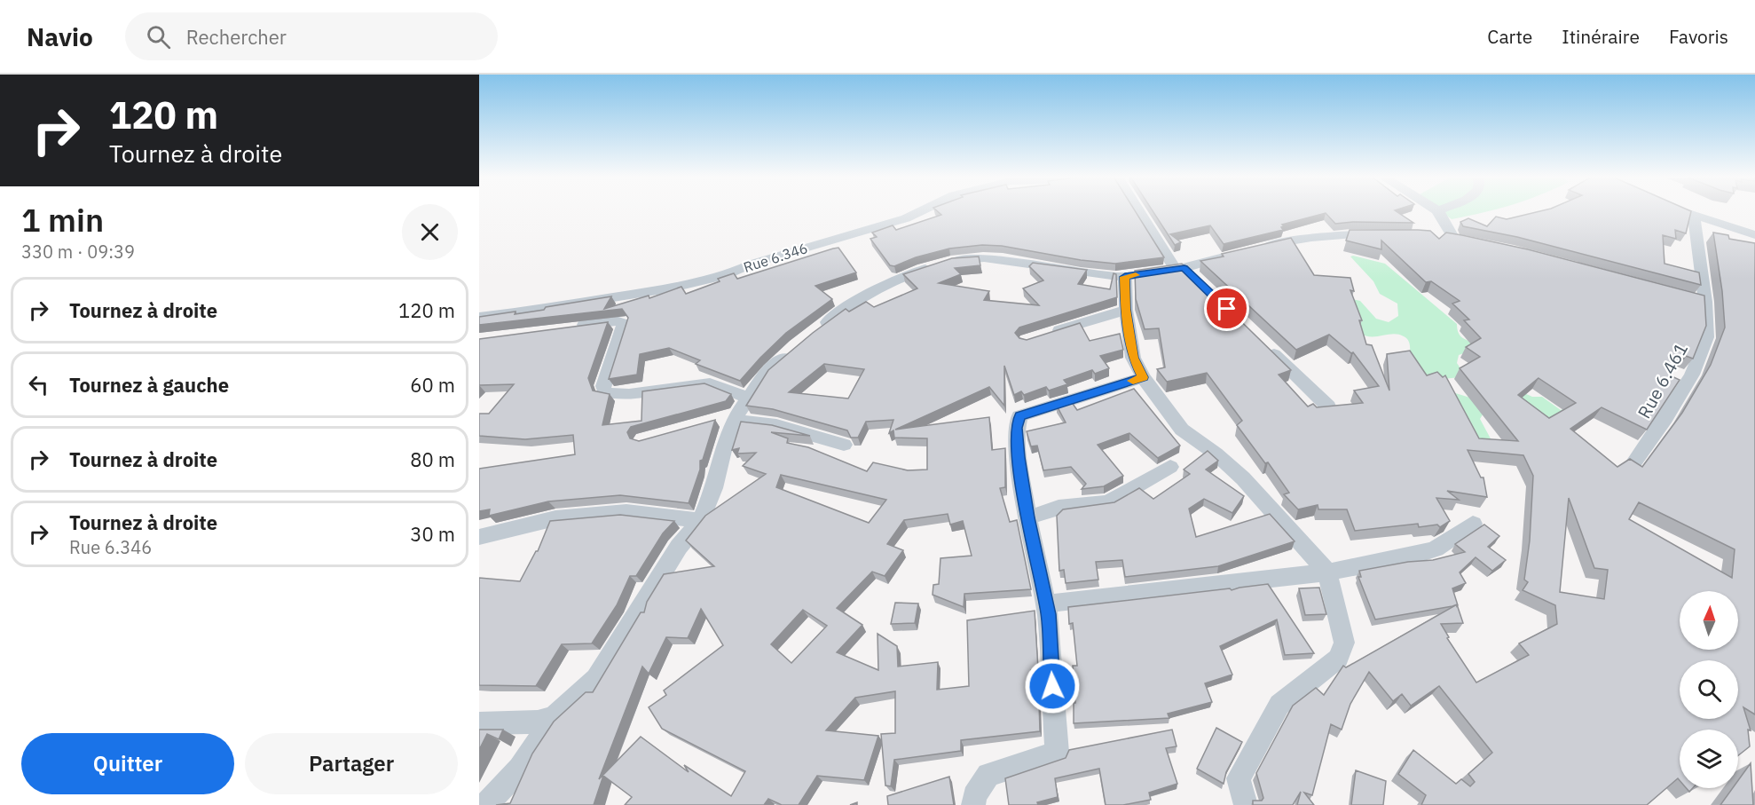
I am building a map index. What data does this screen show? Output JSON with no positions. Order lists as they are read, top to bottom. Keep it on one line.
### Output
{"streets":{"street":["Rue 6.346","Rue 6.461"]},"north":"top","page":{"header":"Navio","search":"Rechercher","nav":["Carte","Itinéraire","Favoris"],"turn":["120 m","Tournez à droite"],"heading":["1 min","330 m · 09:39"],"list":[{"name":"Tournez à droite","value":"120 m"},{"name":"Tournez à gauche","value":"60 m"},{"name":"Tournez à droite","value":"80 m"},{"name":"Tournez à droite","note":"Rue 6.346","value":"30 m"}],"buttons":["Quitter","Partager"]}}
